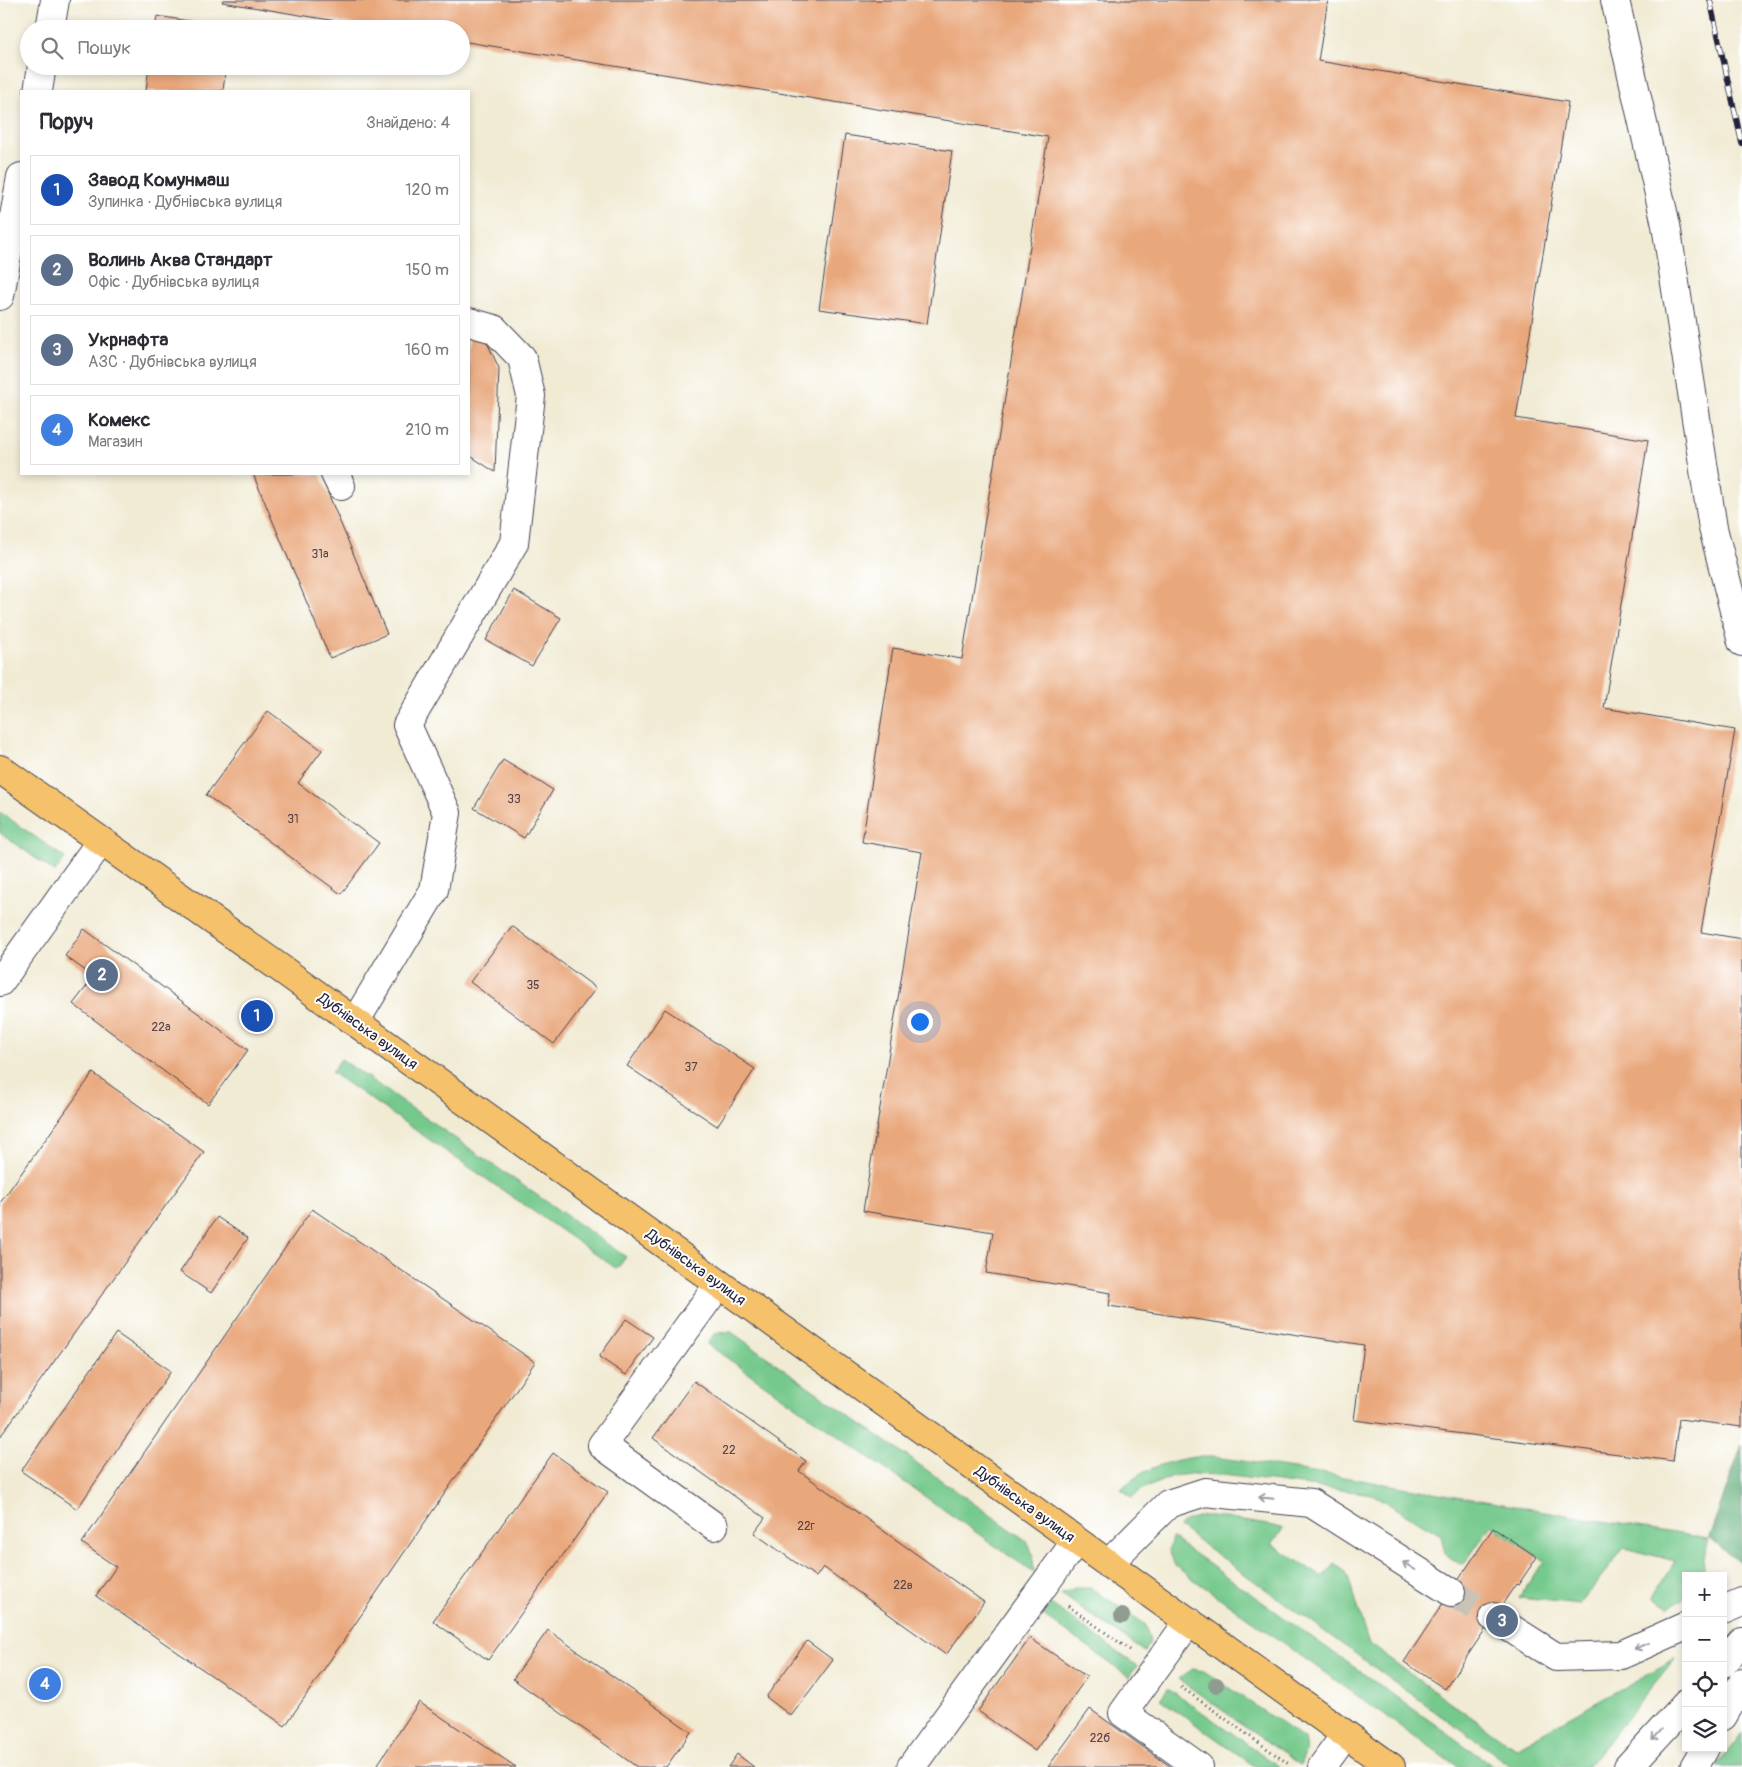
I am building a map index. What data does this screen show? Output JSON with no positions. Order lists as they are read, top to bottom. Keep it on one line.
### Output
{"streets":{"main road":["Дубнівська вулиця"]},"house_numbers":["31а","33","31","35","22а","37","22","22г","22в","22б"],"page":{"search":"Пошук","heading":["Поруч","Знайдено: 4"],"list":[{"mark":"1","name":"Завод Комунмаш","note":"Зупинка · Дубнівська вулиця","value":"120 m"},{"mark":"2","name":"Волинь Аква Стандарт","note":"Офіс · Дубнівська вулиця","value":"150 m"},{"mark":"3","name":"Укрнафта","note":"АЗС · Дубнівська вулиця","value":"160 m"},{"mark":"4","name":"Комекс","note":"Магазин","value":"210 m"}],"pins":["2","1","3","4"],"map_buttons":["+","−"]}}
